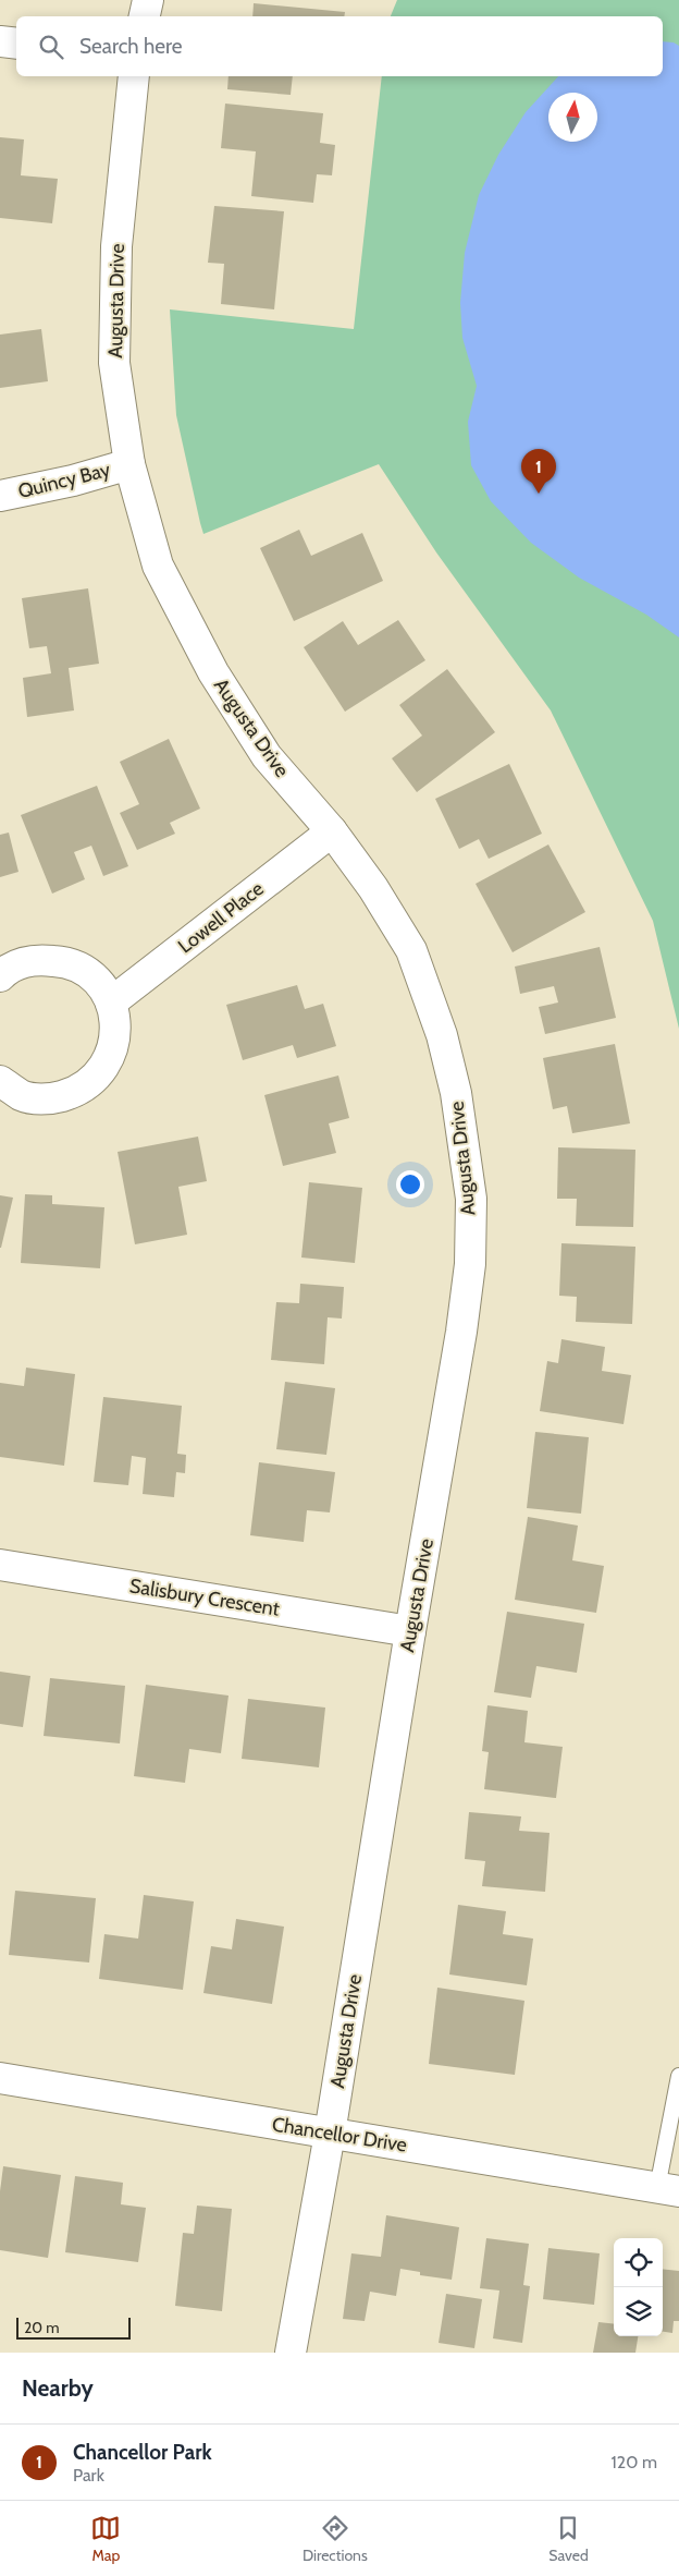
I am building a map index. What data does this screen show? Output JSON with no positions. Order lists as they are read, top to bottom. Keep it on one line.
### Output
{"streets":{"street":["Augusta Drive","Quincy Bay","Lowell Place","Salisbury Crescent","Chancellor Drive"]},"crossings":[["Augusta Drive","Quincy Bay"],["Augusta Drive","Lowell Place"],["Augusta Drive","Salisbury Crescent"],["Augusta Drive","Chancellor Drive"]],"scale_bar":"20 m","north":"top","page":{"search":"Search here","pins":"1","scale":"20 m","heading":"Nearby","list":[{"mark":"1","name":"Chancellor Park","note":"Park","value":"120 m"}],"nav":["Map","Directions","Saved"]}}
